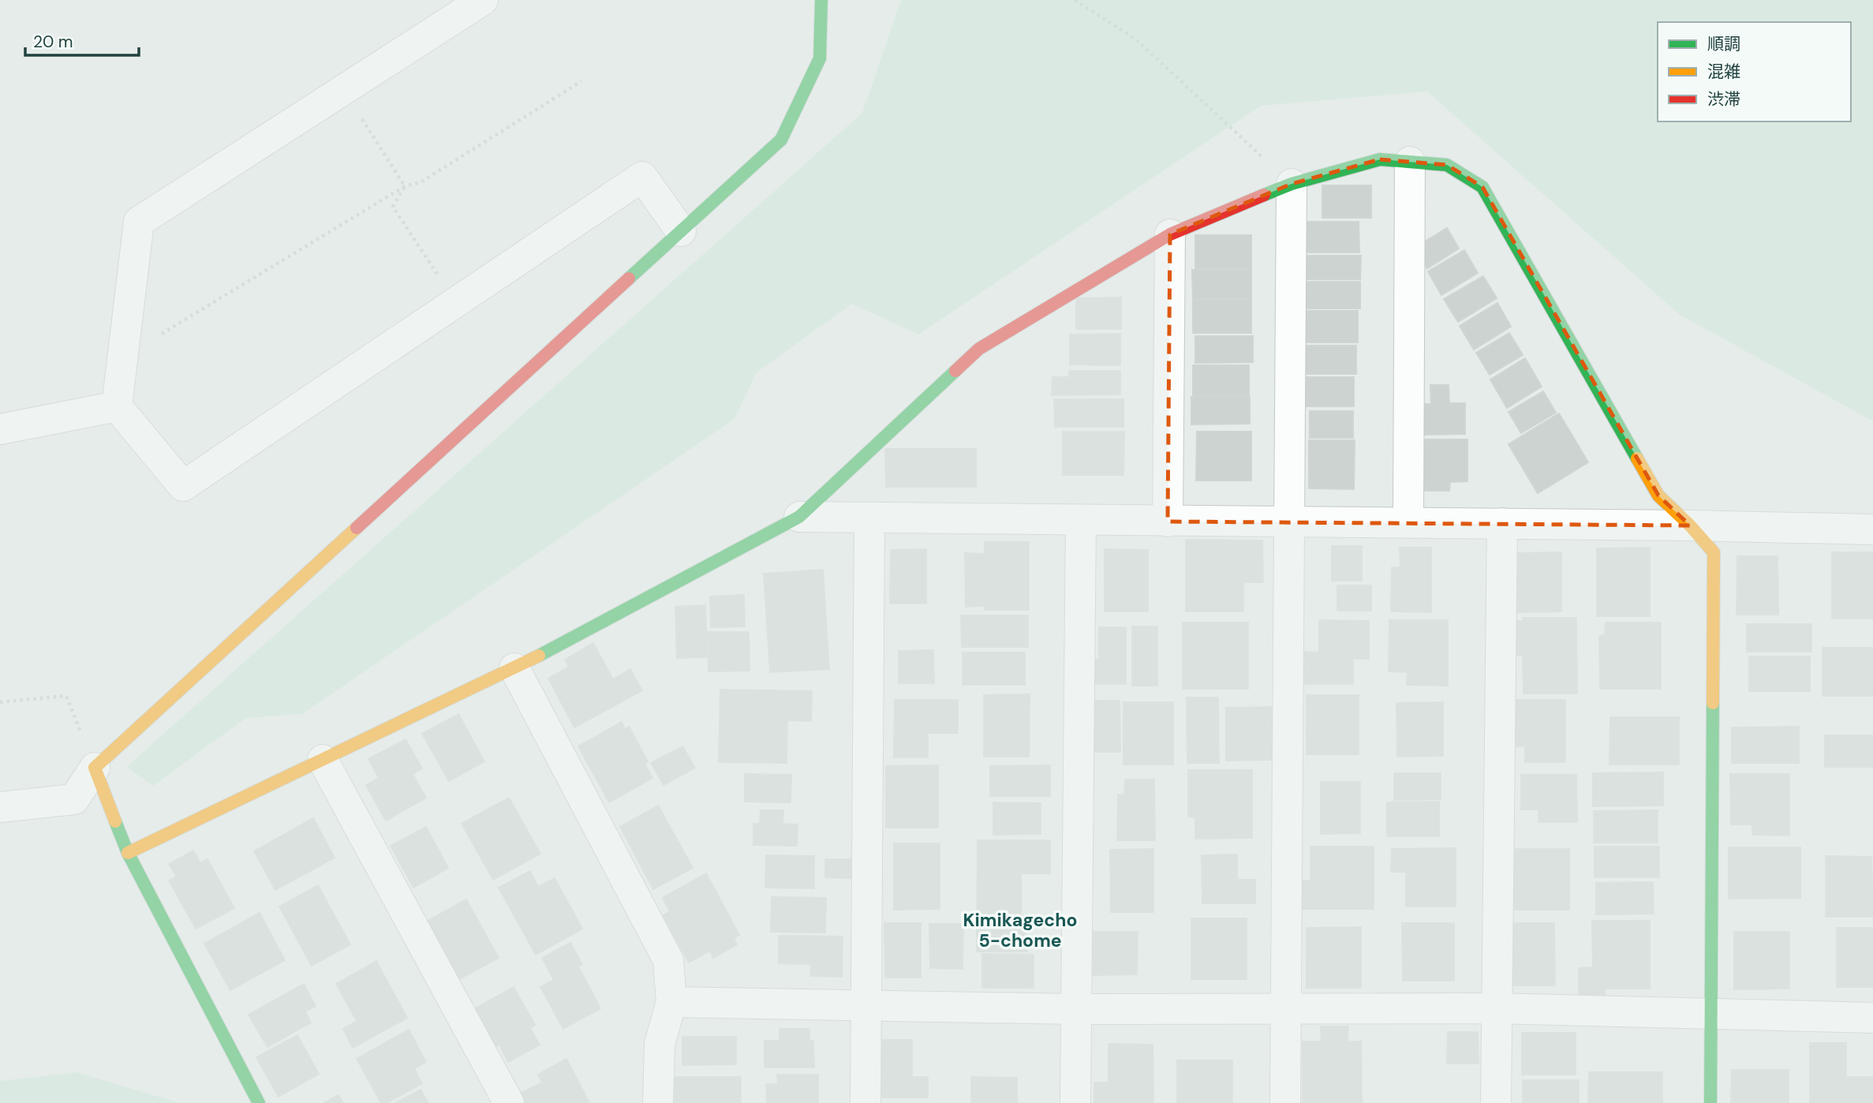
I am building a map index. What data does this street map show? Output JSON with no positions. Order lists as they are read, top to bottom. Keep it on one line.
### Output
{"districts":["Kimikagecho 5-chome"],"legend":["順調","混雑","渋滞"],"scale_bar":"20 m"}
